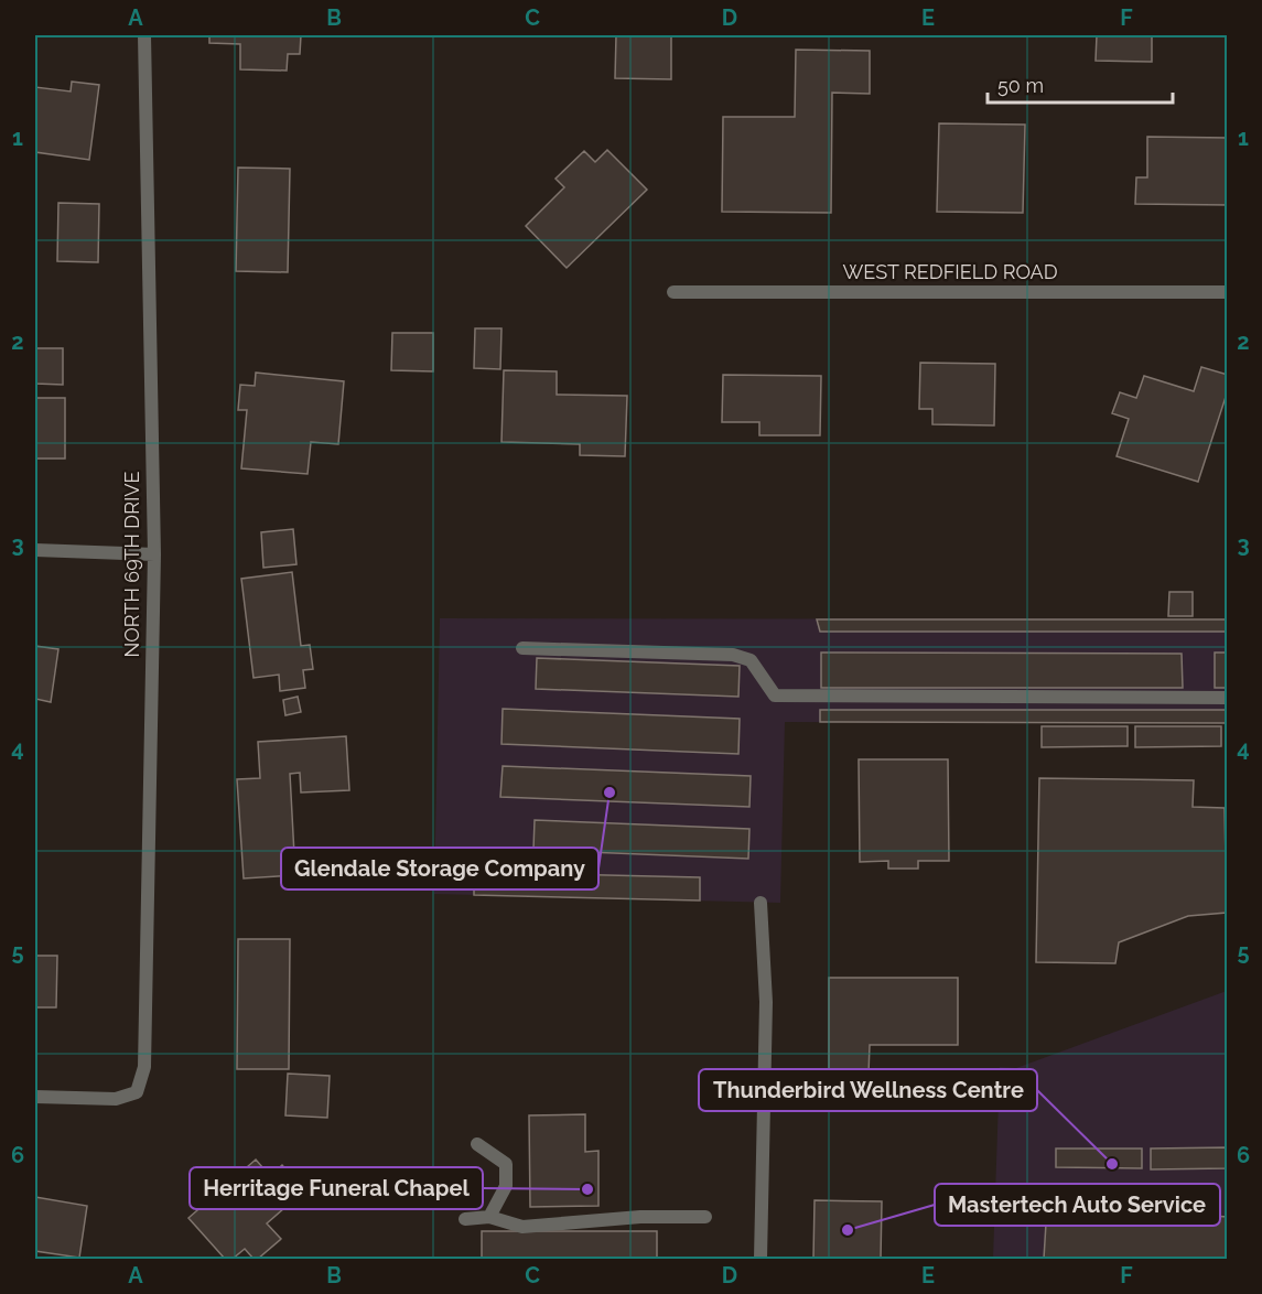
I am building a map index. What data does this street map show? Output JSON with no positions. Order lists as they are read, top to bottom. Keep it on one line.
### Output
{"streets":{"street":["WEST REDFIELD ROAD","NORTH 69TH DRIVE"]},"places":["Glendale Storage Company","Thunderbird Wellness Centre","Herritage Funeral Chapel","Mastertech Auto Service"],"scale_bar":"50 m","grid":{"columns":["A","B","C","D","E","F"],"rows":["1","2","3","4","5","6"]}}
